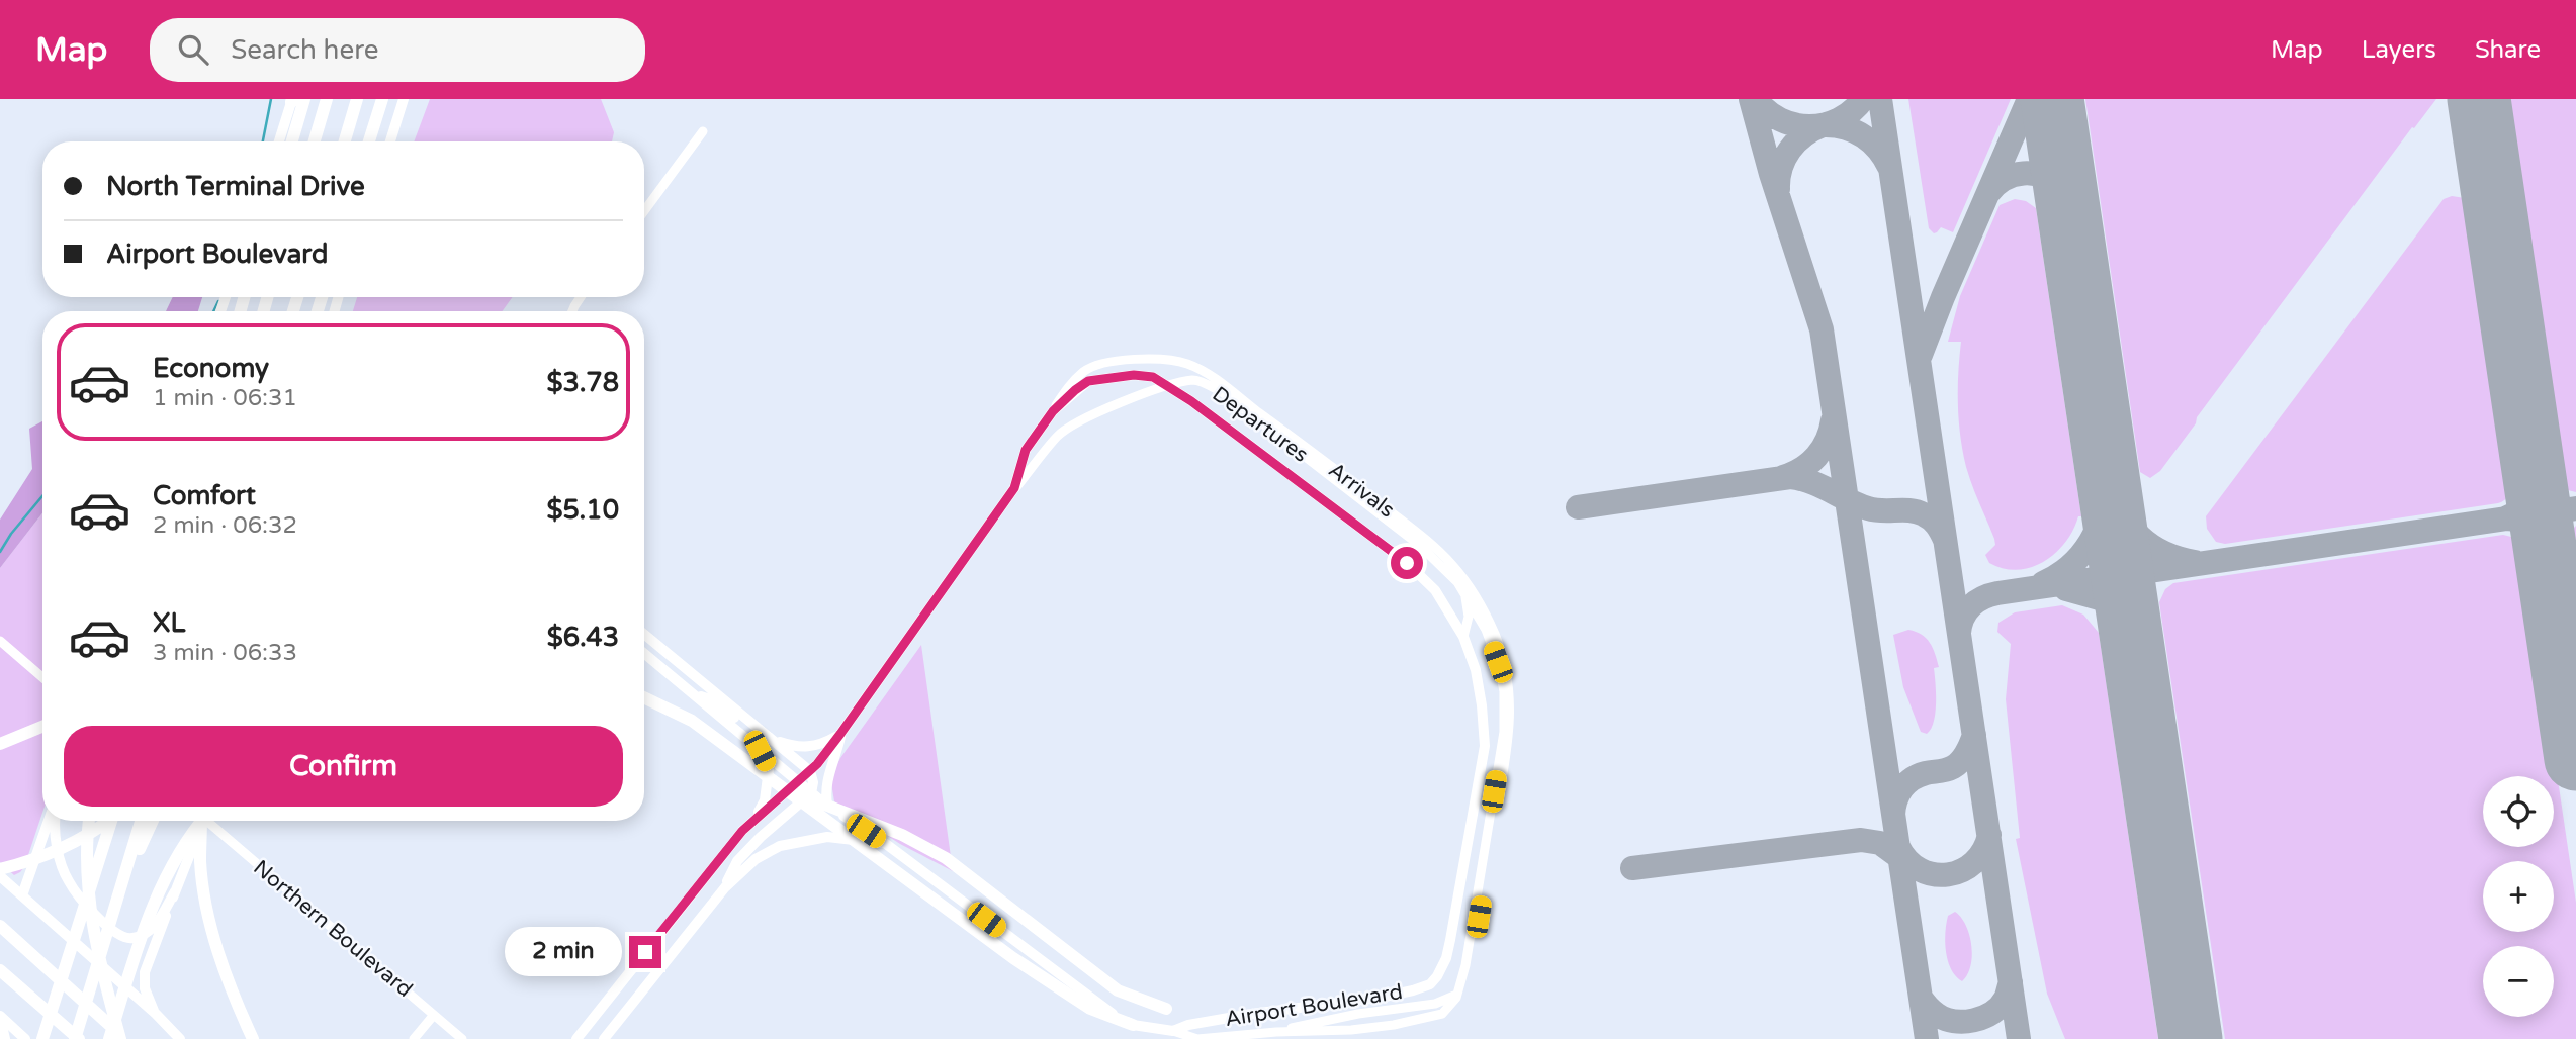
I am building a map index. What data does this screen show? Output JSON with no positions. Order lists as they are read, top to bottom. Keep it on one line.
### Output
{"streets":{"main road":["Airport Boulevard"],"street":["Departures","Arrivals","Northern Boulevard"]},"crossings":[["Departures","Arrivals"],["Departures","Airport Boulevard"],["Arrivals","Airport Boulevard"]],"page":{"header":"Map","search":"Search here","nav":["Map","Layers","Share"],"banner":["North Terminal Drive","Airport Boulevard"],"list":[{"name":"Economy","note":"1 min · 06:31","value":"$3.78"},{"name":"Comfort","note":"2 min · 06:32","value":"$5.10"},{"name":"XL","note":"3 min · 06:33","value":"$6.43"}],"buttons":"Confirm","map_buttons":["+","−"],"bubble":"2 min"}}
